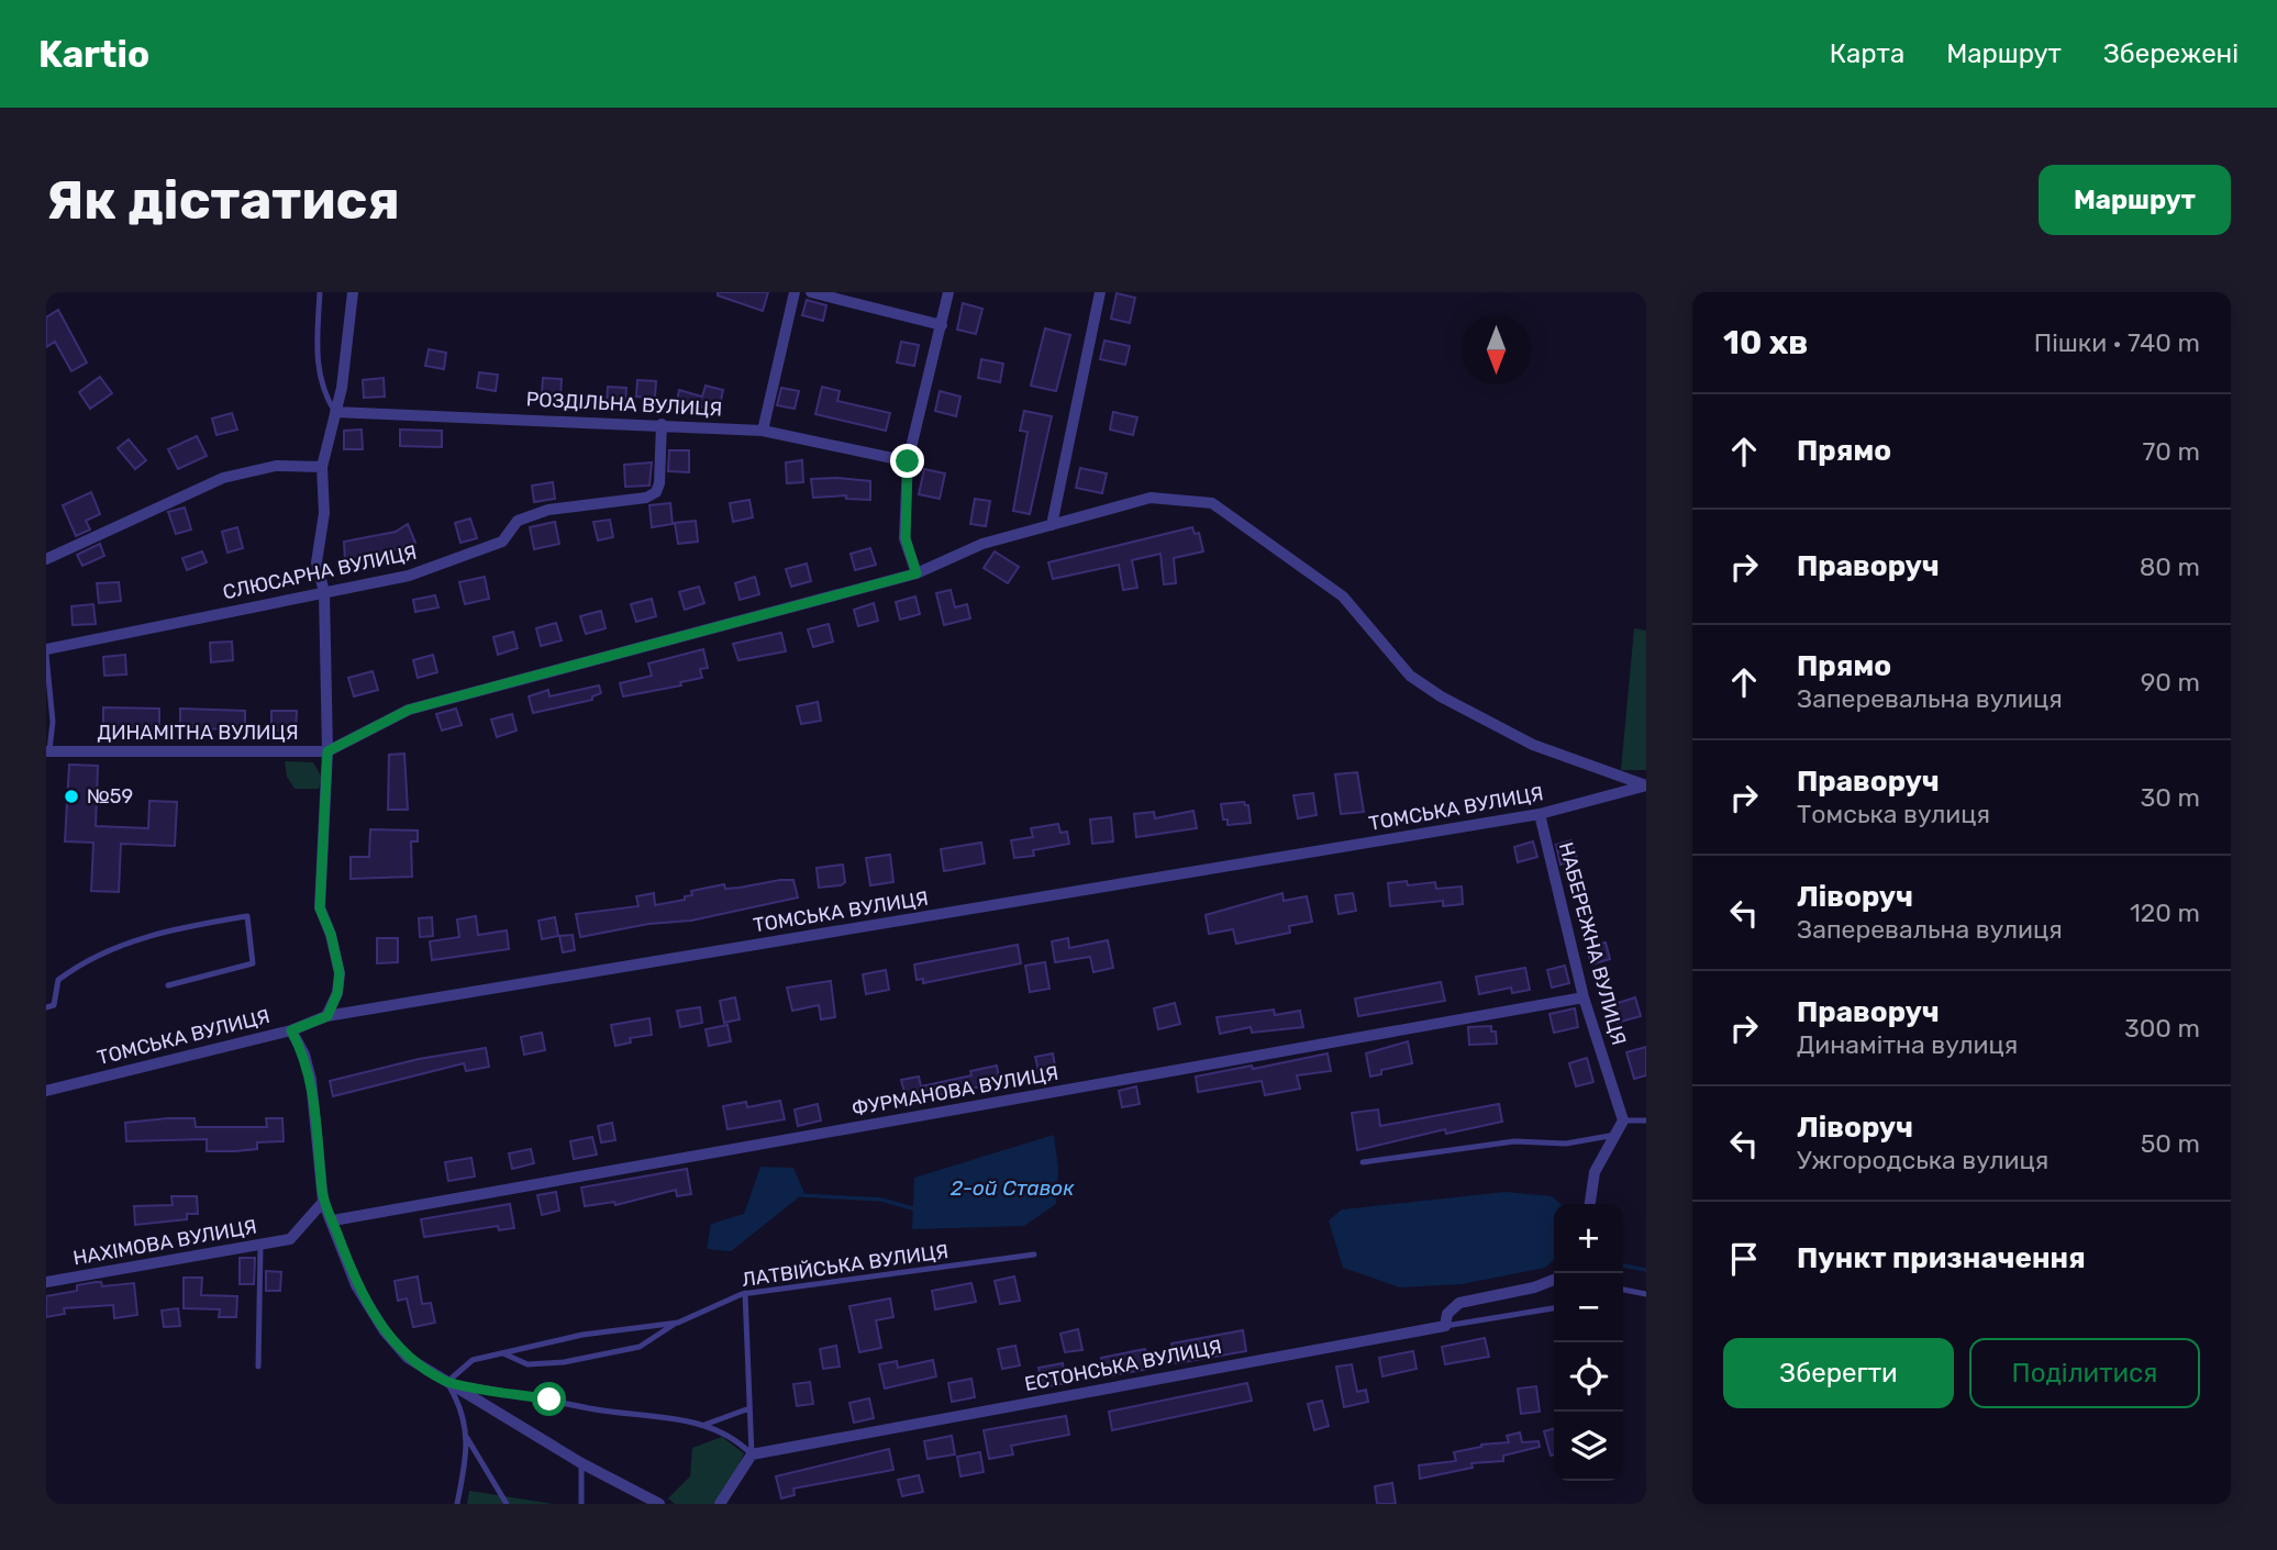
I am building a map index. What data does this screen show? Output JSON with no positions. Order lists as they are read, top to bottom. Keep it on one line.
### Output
{"streets":{"street":["РОЗДІЛЬНА ВУЛИЦЯ","СЛЮСАРНА ВУЛИЦЯ","ДИНАМІТНА ВУЛИЦЯ","ТОМСЬКА ВУЛИЦЯ","НАБЕРЕЖНА ВУЛИЦЯ","ФУРМАНОВА ВУЛИЦЯ","НАХІМОВА ВУЛИЦЯ","ЕСТОНСЬКА ВУЛИЦЯ"],"lane":["ЛАТВIЙСЬКА ВУЛИЦЯ"]},"crossings":[["РОЗДІЛЬНА ВУЛИЦЯ","СЛЮСАРНА ВУЛИЦЯ"],["ДИНАМІТНА ВУЛИЦЯ","ТОМСЬКА ВУЛИЦЯ"],["ТОМСЬКА ВУЛИЦЯ","НАБЕРЕЖНА ВУЛИЦЯ"],["НАБЕРЕЖНА ВУЛИЦЯ","ФУРМАНОВА ВУЛИЦЯ"]],"water":["2-ой Ставок"],"places":["№59"],"north":"bottom","page":{"header":"Kartio","nav":["Карта","Маршрут","Збережені"],"buttons":["Маршрут",["Зберегти","Поділитися"]],"title":"Як дістатися","heading":["10 хв","Пішки · 740 m"],"list":[["Прямо","70 m"],["Праворуч","80 m"],["Прямо","Заперевальна вулиця","90 m"],["Праворуч","Томська вулиця","30 m"],["Ліворуч","Заперевальна вулиця","120 m"],["Праворуч","Динамітна вулиця","300 m"],["Ліворуч","Ужгородська вулиця","50 m"],"Пункт призначення"],"map_buttons":["+","−"]}}
